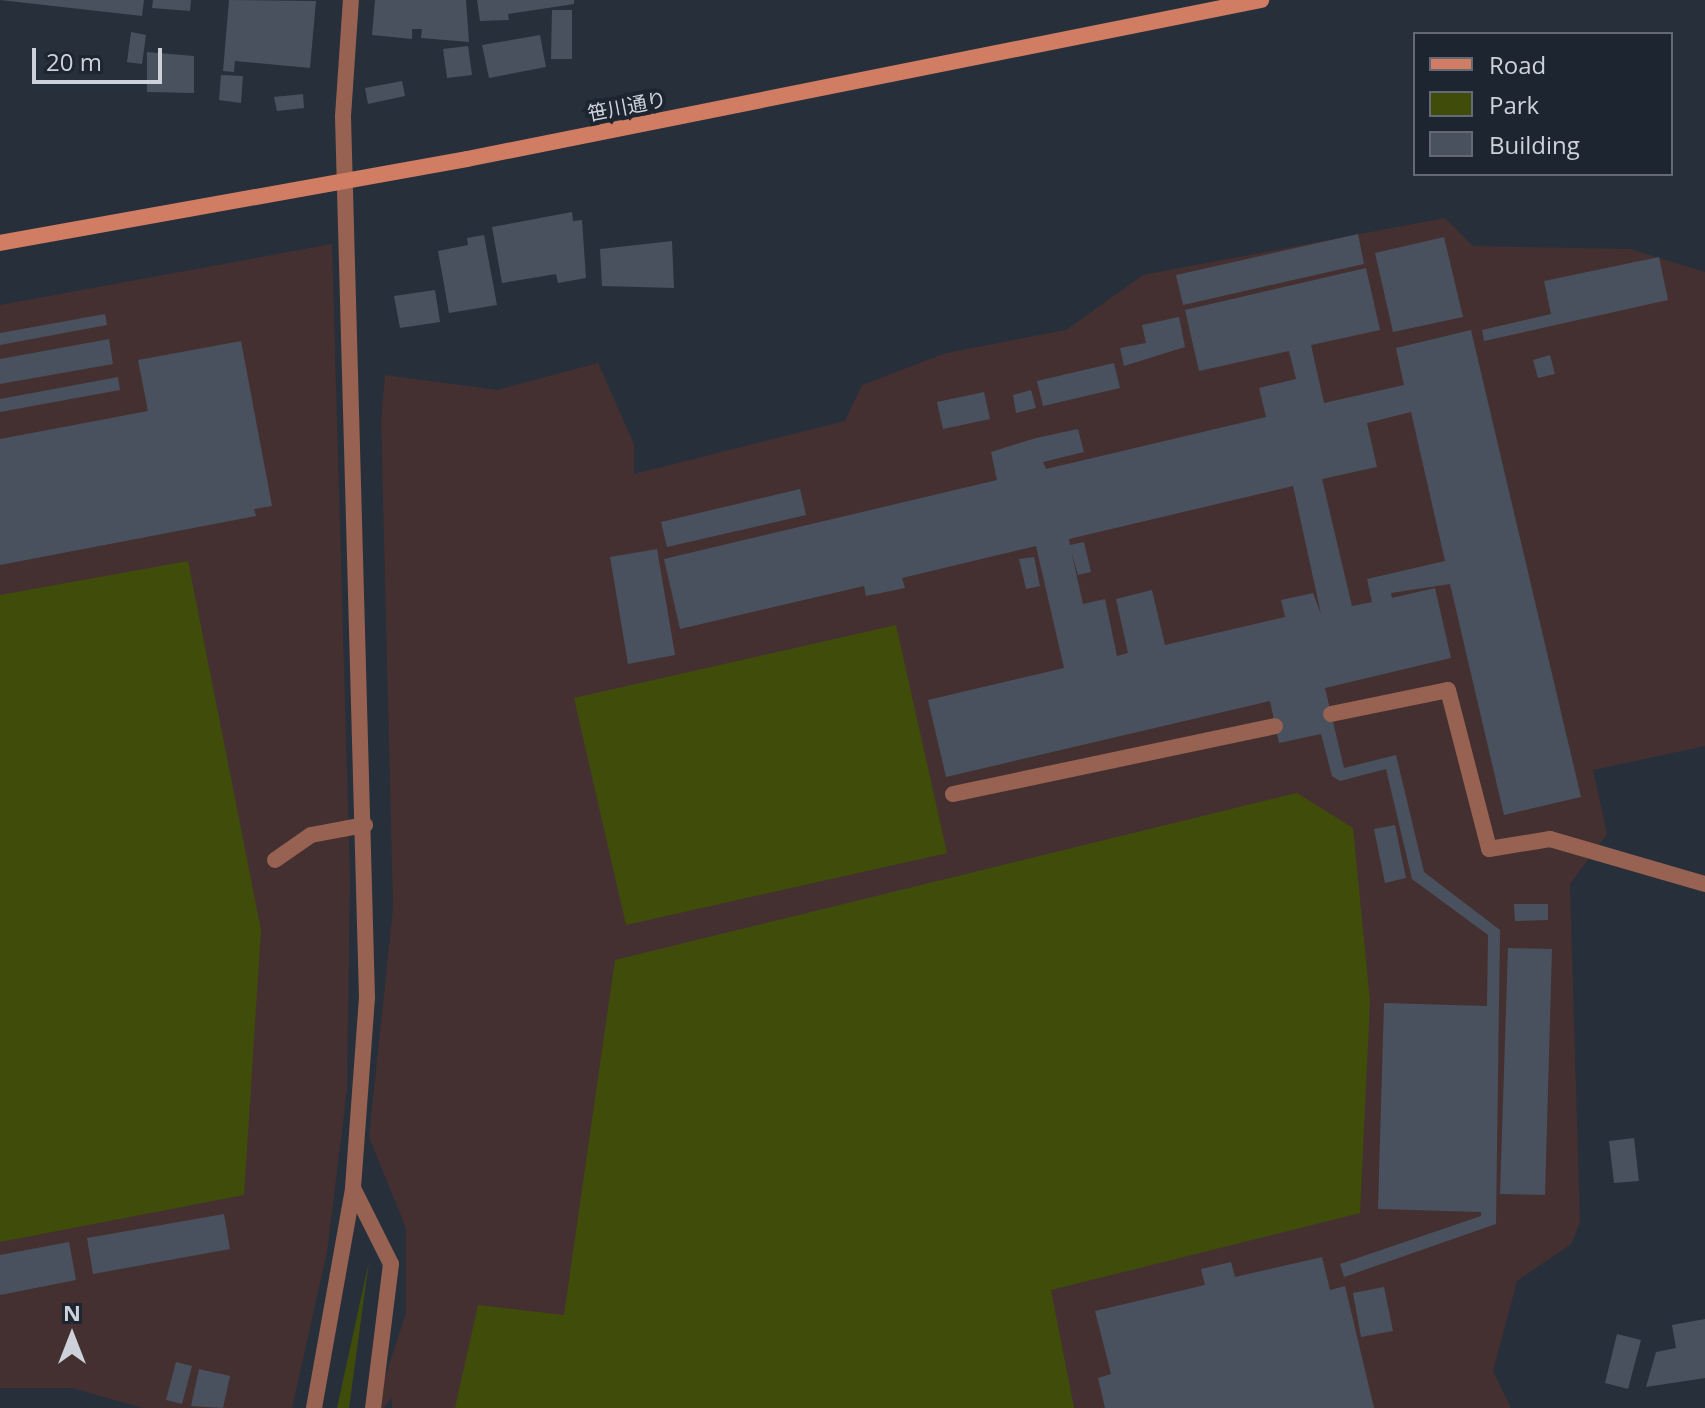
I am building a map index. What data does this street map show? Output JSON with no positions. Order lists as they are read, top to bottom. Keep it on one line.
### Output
{"streets":{"street":["笹川通り"]},"legend":["Road","Park","Building"],"scale_bar":"20 m","north":"top"}
